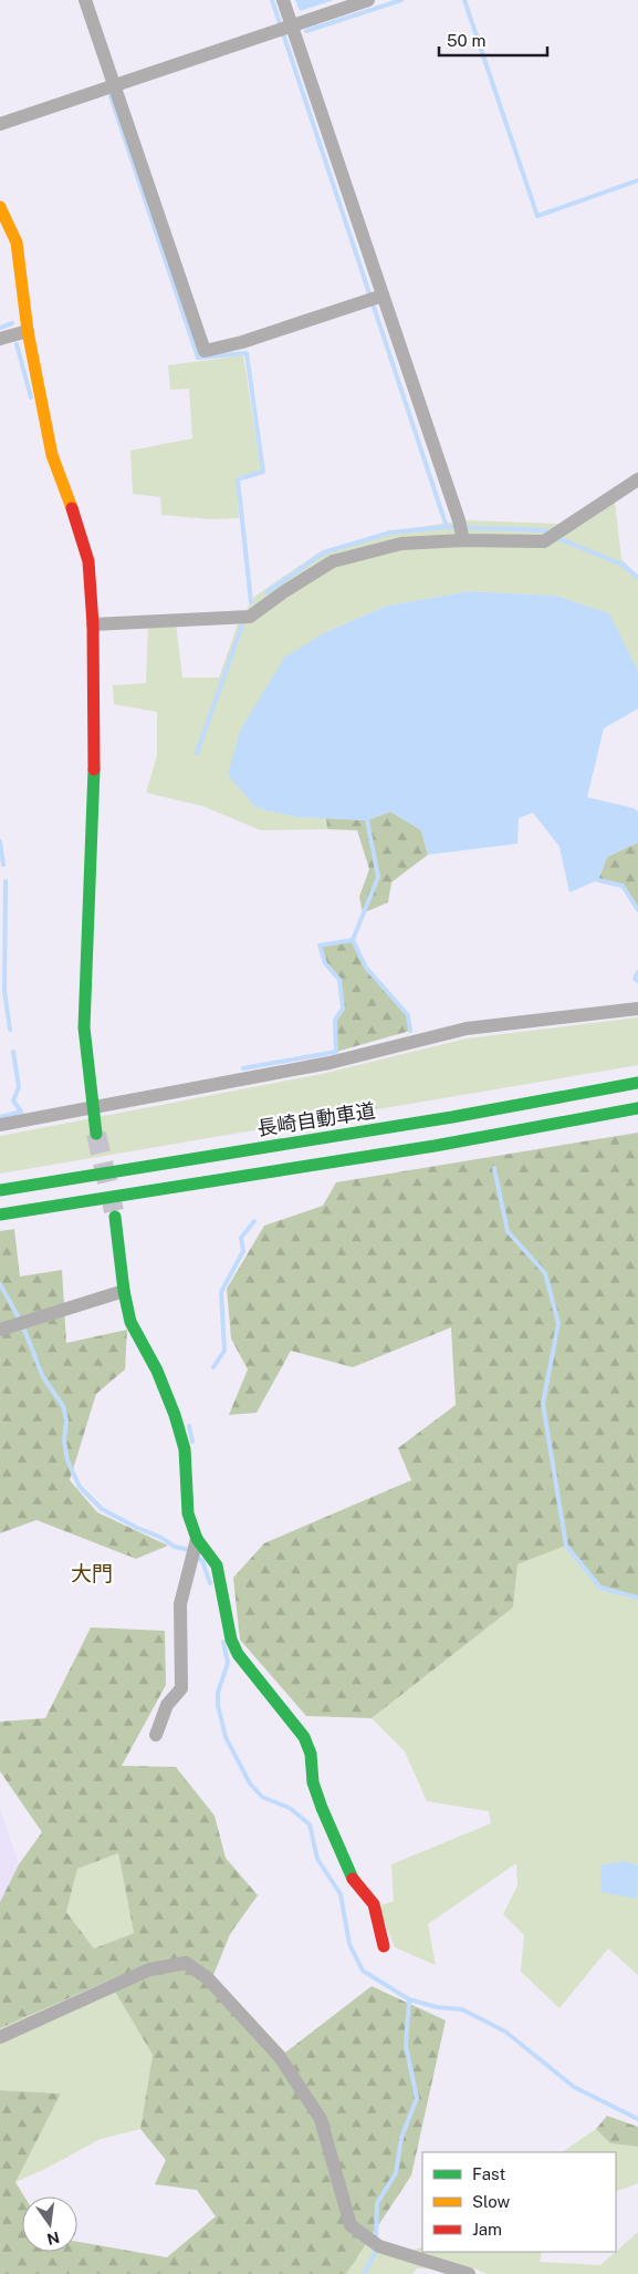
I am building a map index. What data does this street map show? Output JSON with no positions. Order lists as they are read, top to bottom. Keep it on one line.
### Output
{"streets":{"main road":["長崎自動車道"]},"districts":["大門"],"legend":["Fast","Slow","Jam"],"scale_bar":"50 m","north":"bottom"}
